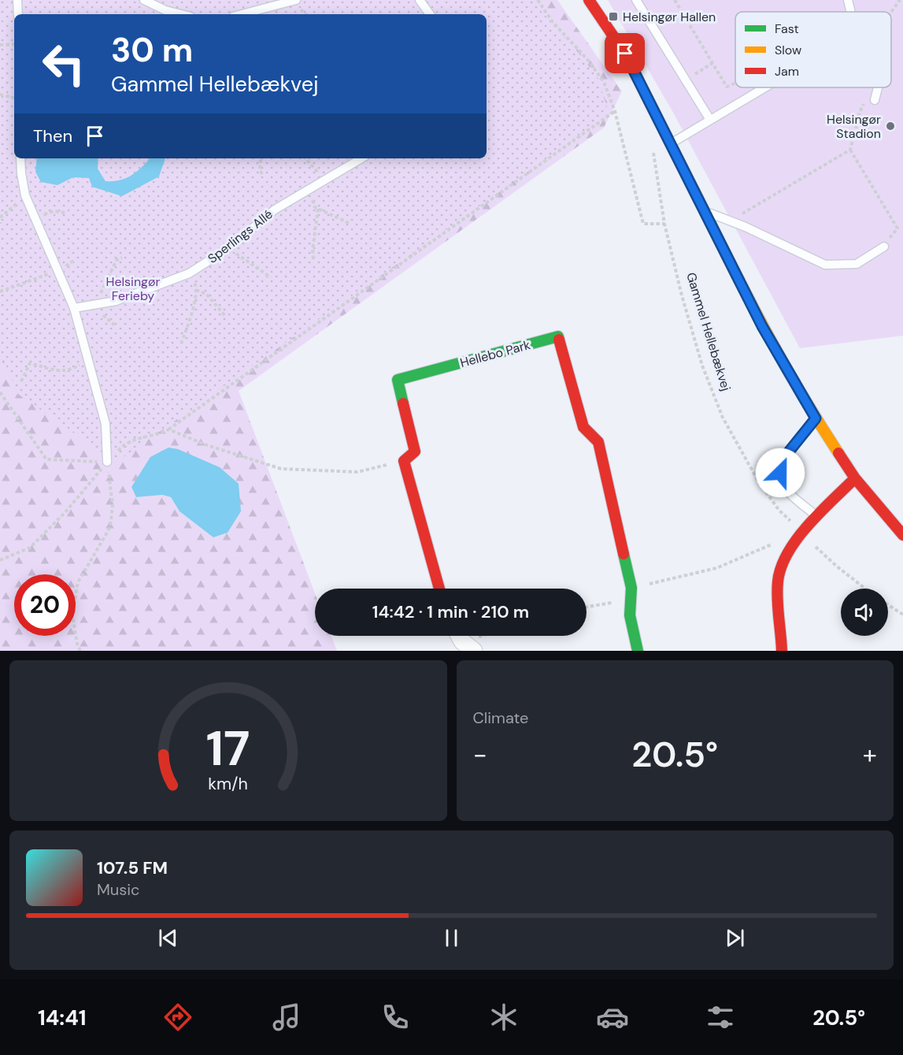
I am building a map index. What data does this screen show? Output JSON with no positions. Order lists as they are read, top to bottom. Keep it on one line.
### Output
{"streets":{"street":["Hellebo Park"],"lane":["Sperlings Allé"],"path":["Gammel Hellebækvej"]},"parks":["Helsingør Ferieby"],"places":{"transit":["Helsingør Hallen"],"other":["Helsingør Stadion"]},"legend":["Fast","Slow","Jam"],"page":{"turn":["30 m","Gammel Hellebækvej"],"then":"Then","limit":"20","trip":"14:42 · 1 min · 210 m","tile":"Climate","heat":["−","20.5°","+"],"song":["107.5 FM","Music"],"tabs":["14:41","20.5°"],"gauge":["17","km/h"]}}
